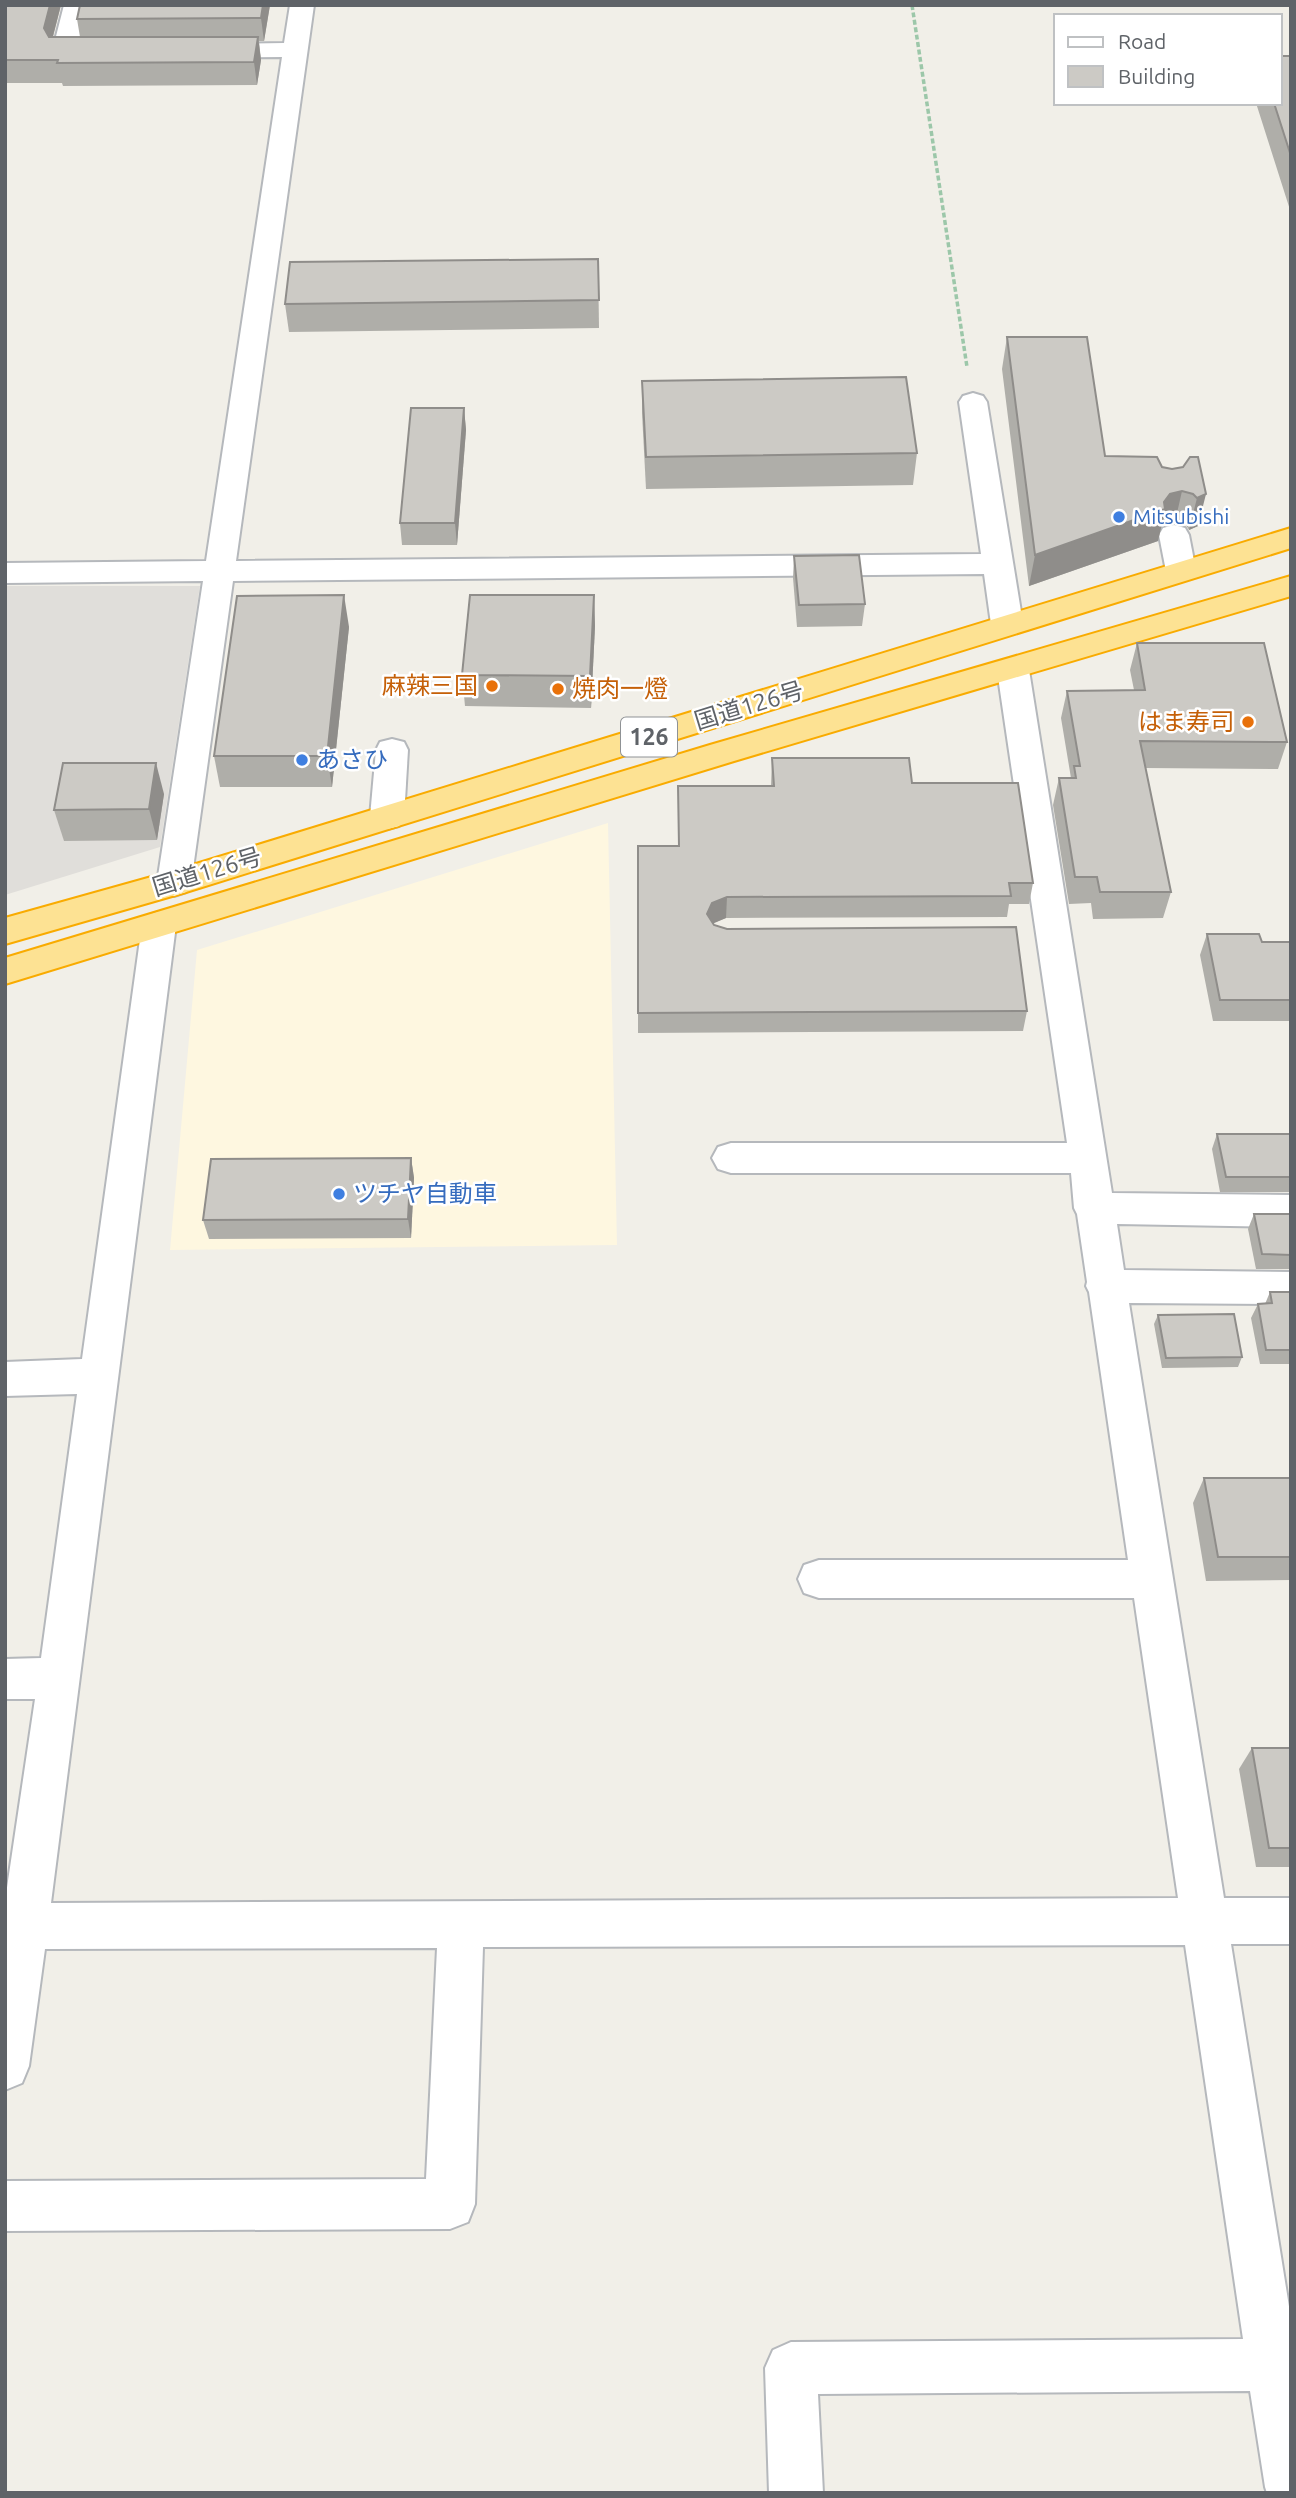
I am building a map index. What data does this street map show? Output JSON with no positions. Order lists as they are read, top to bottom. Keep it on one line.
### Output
{"streets":{"highway":["国道126号","126"]},"places":["Mitsubishi","麻辣三国","焼肉一燈","はま寿司","あさひ","ツチヤ自動車"],"legend":["Road","Building"]}
